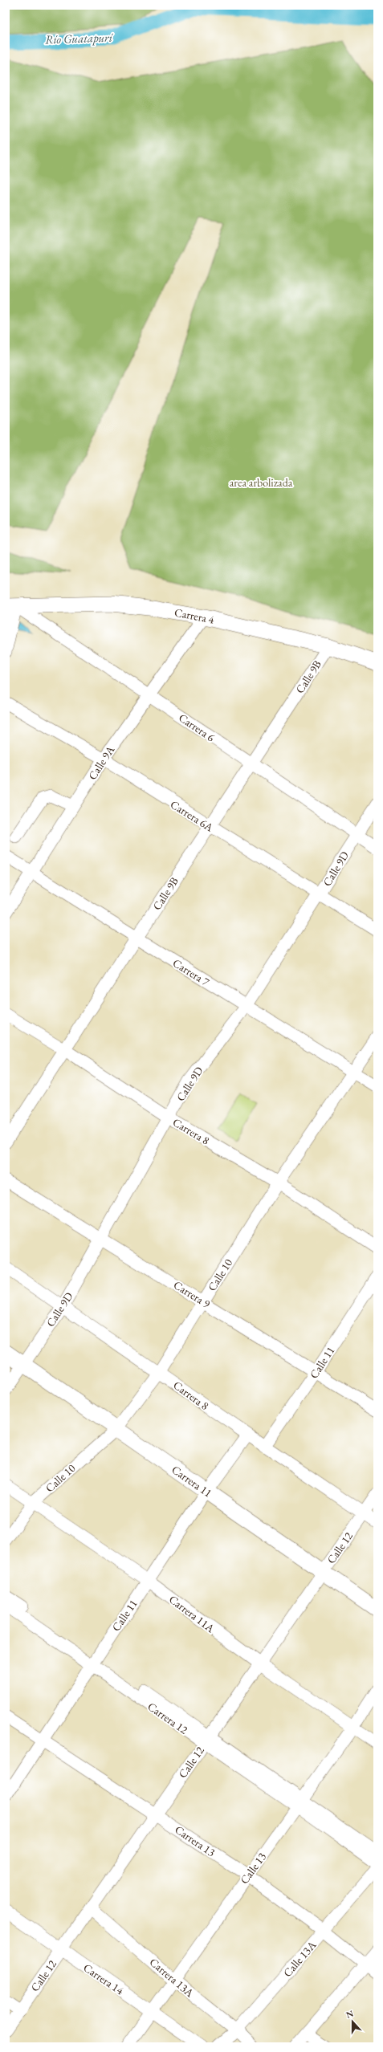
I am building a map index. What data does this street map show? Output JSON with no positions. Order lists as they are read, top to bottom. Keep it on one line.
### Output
{"streets":{"main road":["Carrera 4","Carrera 11"],"street":["Calle 9B","Carrera 6","Calle 9A","Carrera 6A","Calle 9D","Carrera 7","Carrera 8","Calle 10","Carrera 9","Calle 11","Calle 12","Carrera 11A","Carrera 12","Carrera 13","Calle 13","Calle 13A","Carrera 13A","Carrera 14"]},"crossings":[["Carrera 4","Calle 9B"],["Carrera 4","Carrera 6"],["Carrera 4","Calle 9A"],["Calle 9B","Carrera 6"],["Calle 9B","Carrera 6A"],["Calle 9B","Carrera 7"],["Calle 9B","Carrera 8"],["Carrera 6","Calle 9A"],["Carrera 6","Calle 9D"],["Calle 9A","Carrera 6A"],["Calle 9A","Carrera 7"],["Carrera 6A","Calle 9D"],["Calle 9D","Carrera 7"],["Calle 9D","Carrera 8"],["Calle 9D","Carrera 9"],["Calle 9D","Carrera 11"],["Carrera 7","Calle 10"],["Carrera 8","Calle 10"],["Carrera 8","Calle 11"],["Carrera 8","Calle 12"],["Calle 10","Carrera 9"],["Calle 10","Carrera 11"],["Calle 10","Carrera 11A"],["Carrera 9","Calle 11"],["Calle 11","Carrera 11"],["Calle 11","Carrera 11A"],["Calle 11","Carrera 12"],["Calle 11","Carrera 13"],["Carrera 11","Calle 12"],["Calle 12","Carrera 11A"],["Calle 12","Carrera 12"],["Calle 12","Carrera 13"],["Calle 12","Carrera 13A"],["Calle 12","Carrera 14"],["Carrera 11A","Calle 13"],["Carrera 12","Calle 13"],["Carrera 13","Calle 13"],["Carrera 13","Calle 13A"],["Calle 13","Carrera 13A"],["Calle 13","Carrera 14"],["Calle 13A","Carrera 13A"]],"water":["Río Guatapurí"],"parks":["area arbolizada"],"north":"top"}
